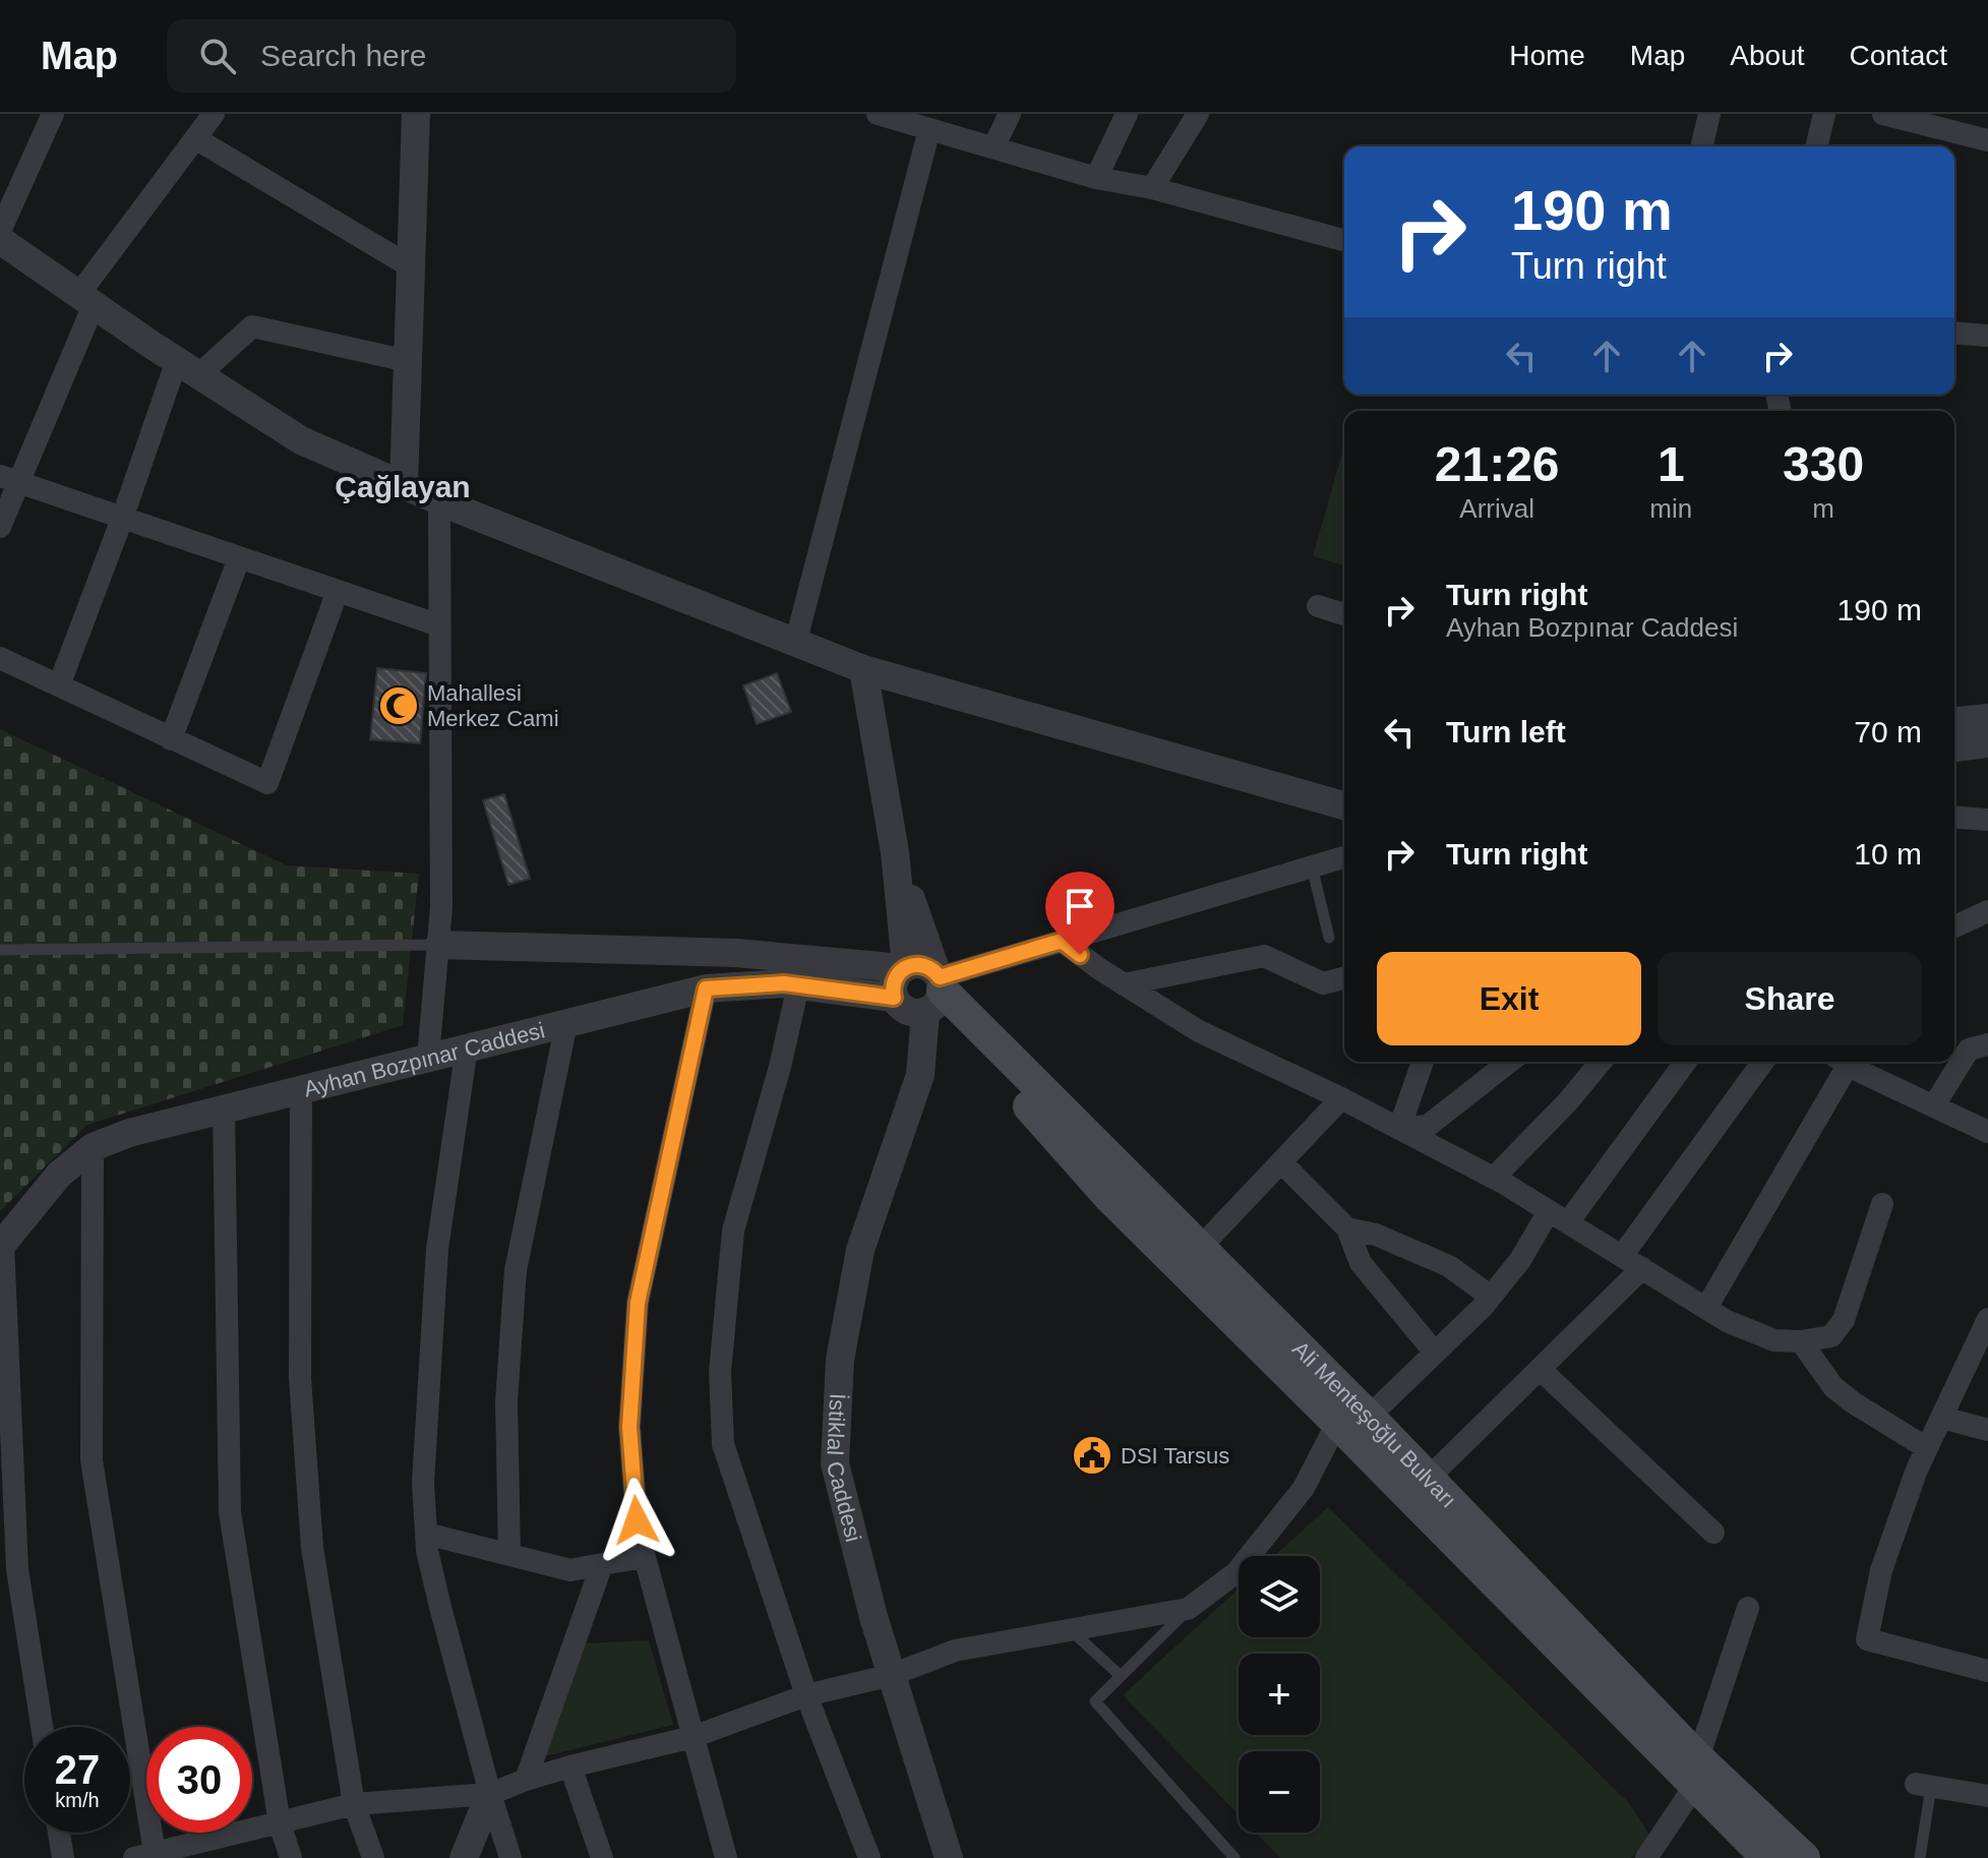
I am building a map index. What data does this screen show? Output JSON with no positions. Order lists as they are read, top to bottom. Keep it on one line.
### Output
{"streets":{"main road":["Ali Menteşoğlu Bulvarı"],"street":["Ayhan Bozpınar Caddesi","İstiklal Caddesi"]},"crossings":[["Ayhan Bozpınar Caddesi","Ali Menteşoğlu Bulvarı"],["Ayhan Bozpınar Caddesi","İstiklal Caddesi"],["Ali Menteşoğlu Bulvarı","İstiklal Caddesi"]],"districts":["Çağlayan"],"places":{"mosque":["Mahallesi Merkez Cami"],"public building":["DSI Tarsus"]},"page":{"header":"Map","search":"Search here","nav":["Home","Map","About","Contact"],"turn":["190 m","Turn right"],"eta":["21:26","Arrival","1","min","330","m"],"list":[{"name":"Turn right","note":"Ayhan Bozpınar Caddesi","value":"190 m"},{"name":"Turn left","value":"70 m"},{"name":"Turn right","value":"10 m"}],"buttons":["Exit","Share"],"map_buttons":["+","−"],"speed":"27 km/h","limit":"30"}}
